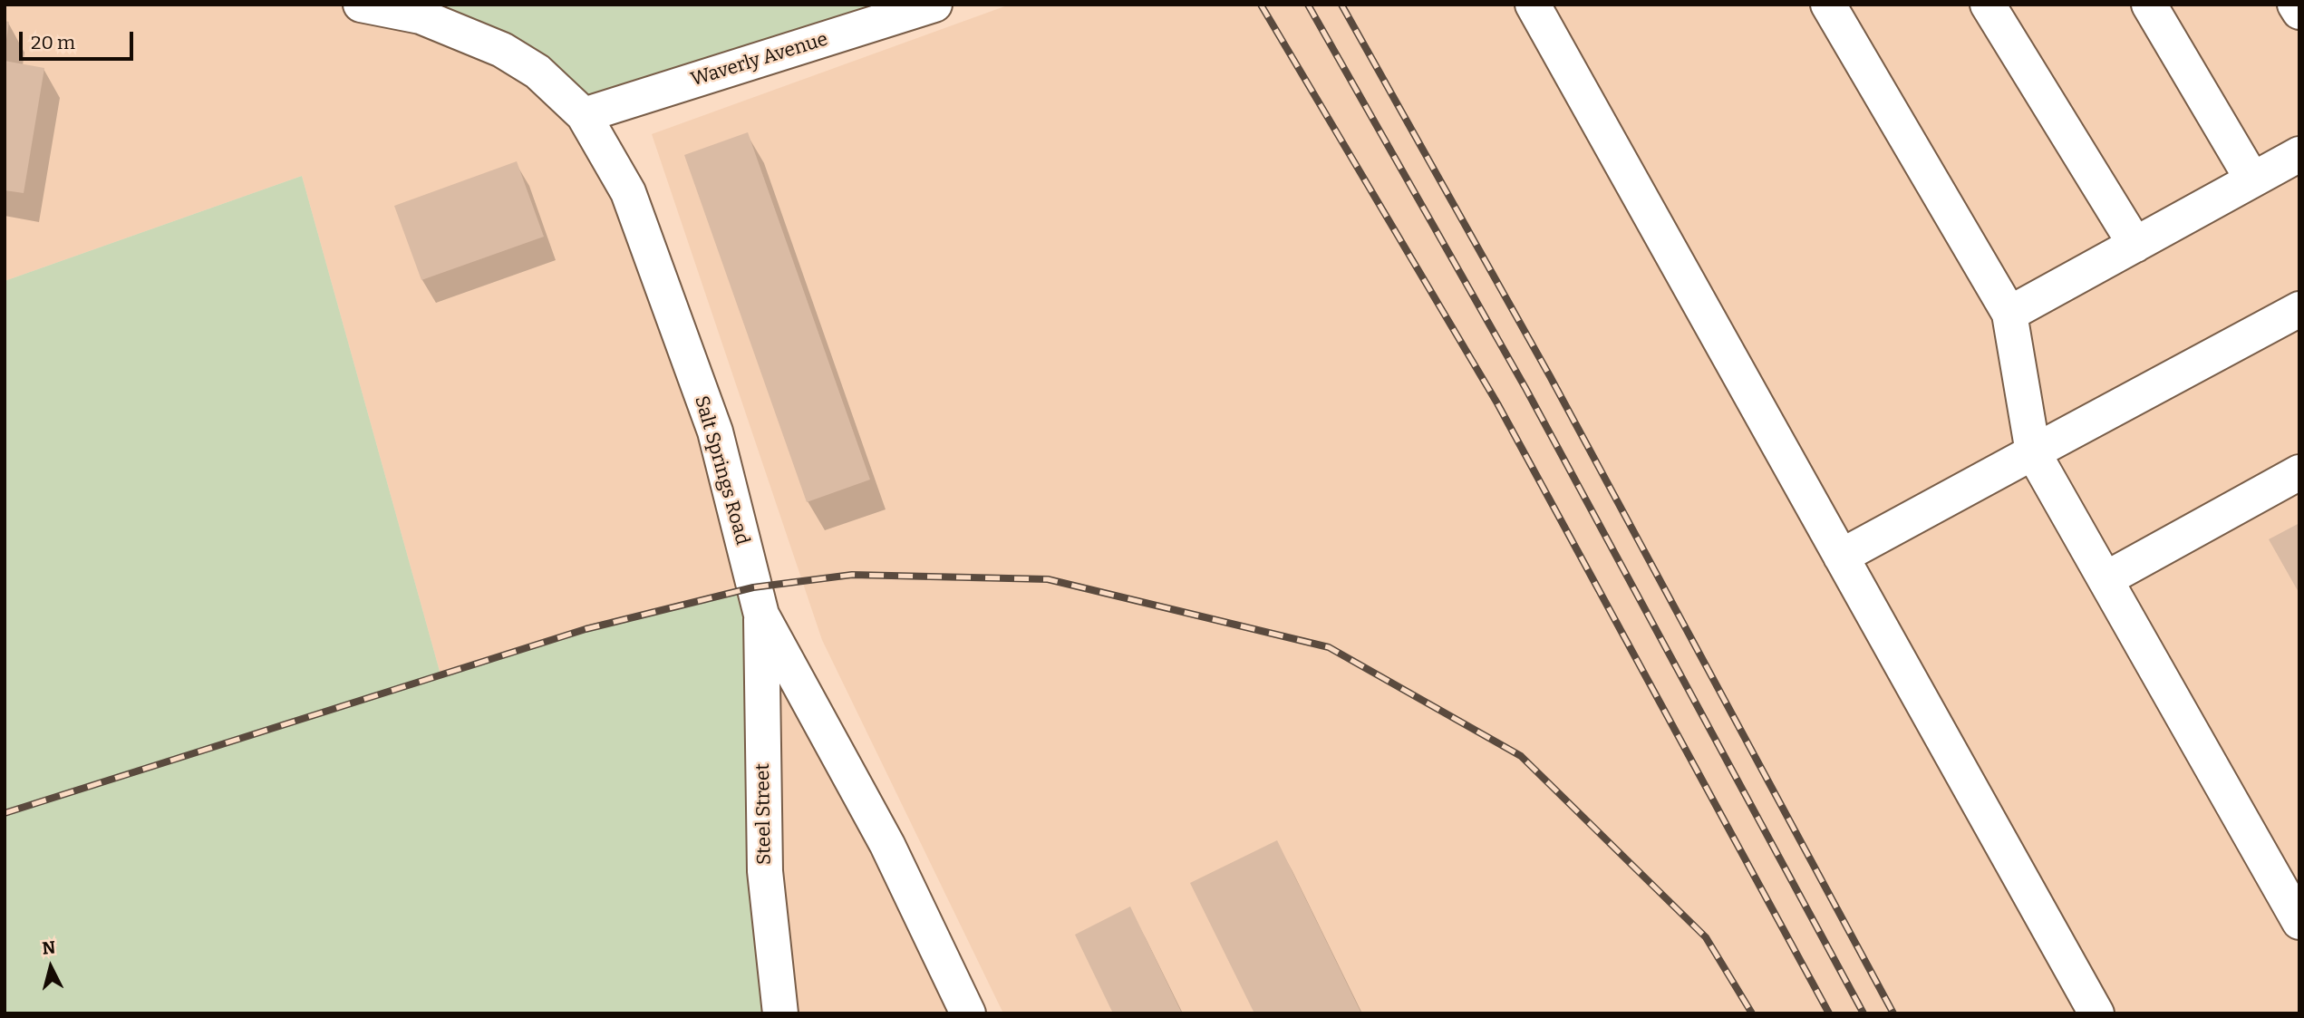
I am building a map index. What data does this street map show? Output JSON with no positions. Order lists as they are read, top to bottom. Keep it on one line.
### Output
{"streets":{"street":["Waverly Avenue","Salt Springs Road","Steel Street"]},"crossings":[["Waverly Avenue","Salt Springs Road"],["Salt Springs Road","Steel Street"]],"scale_bar":"20 m","north":"top"}
